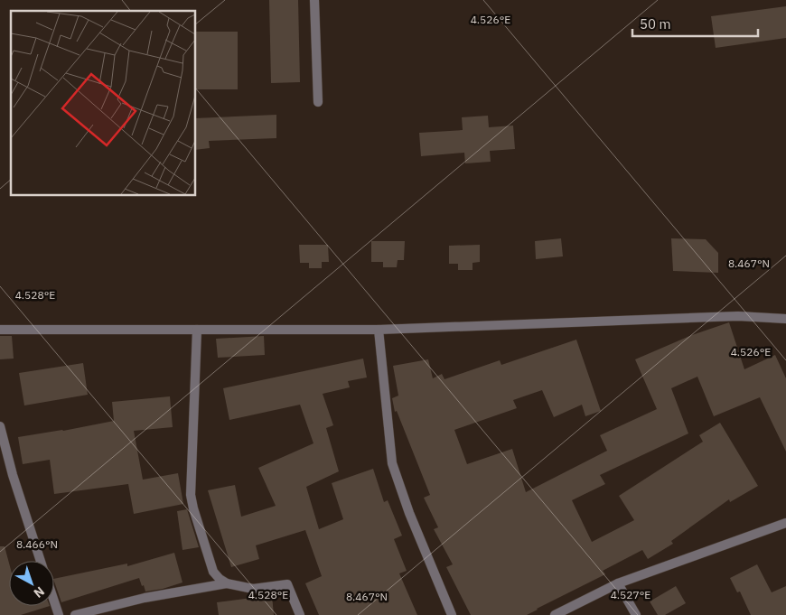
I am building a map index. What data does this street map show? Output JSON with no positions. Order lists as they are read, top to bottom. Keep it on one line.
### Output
{"scale_bar":"50 m","north":"bottom right","coordinates":["4.526°E","8.467°N","4.528°E","8.466°N","4.527°E"]}
